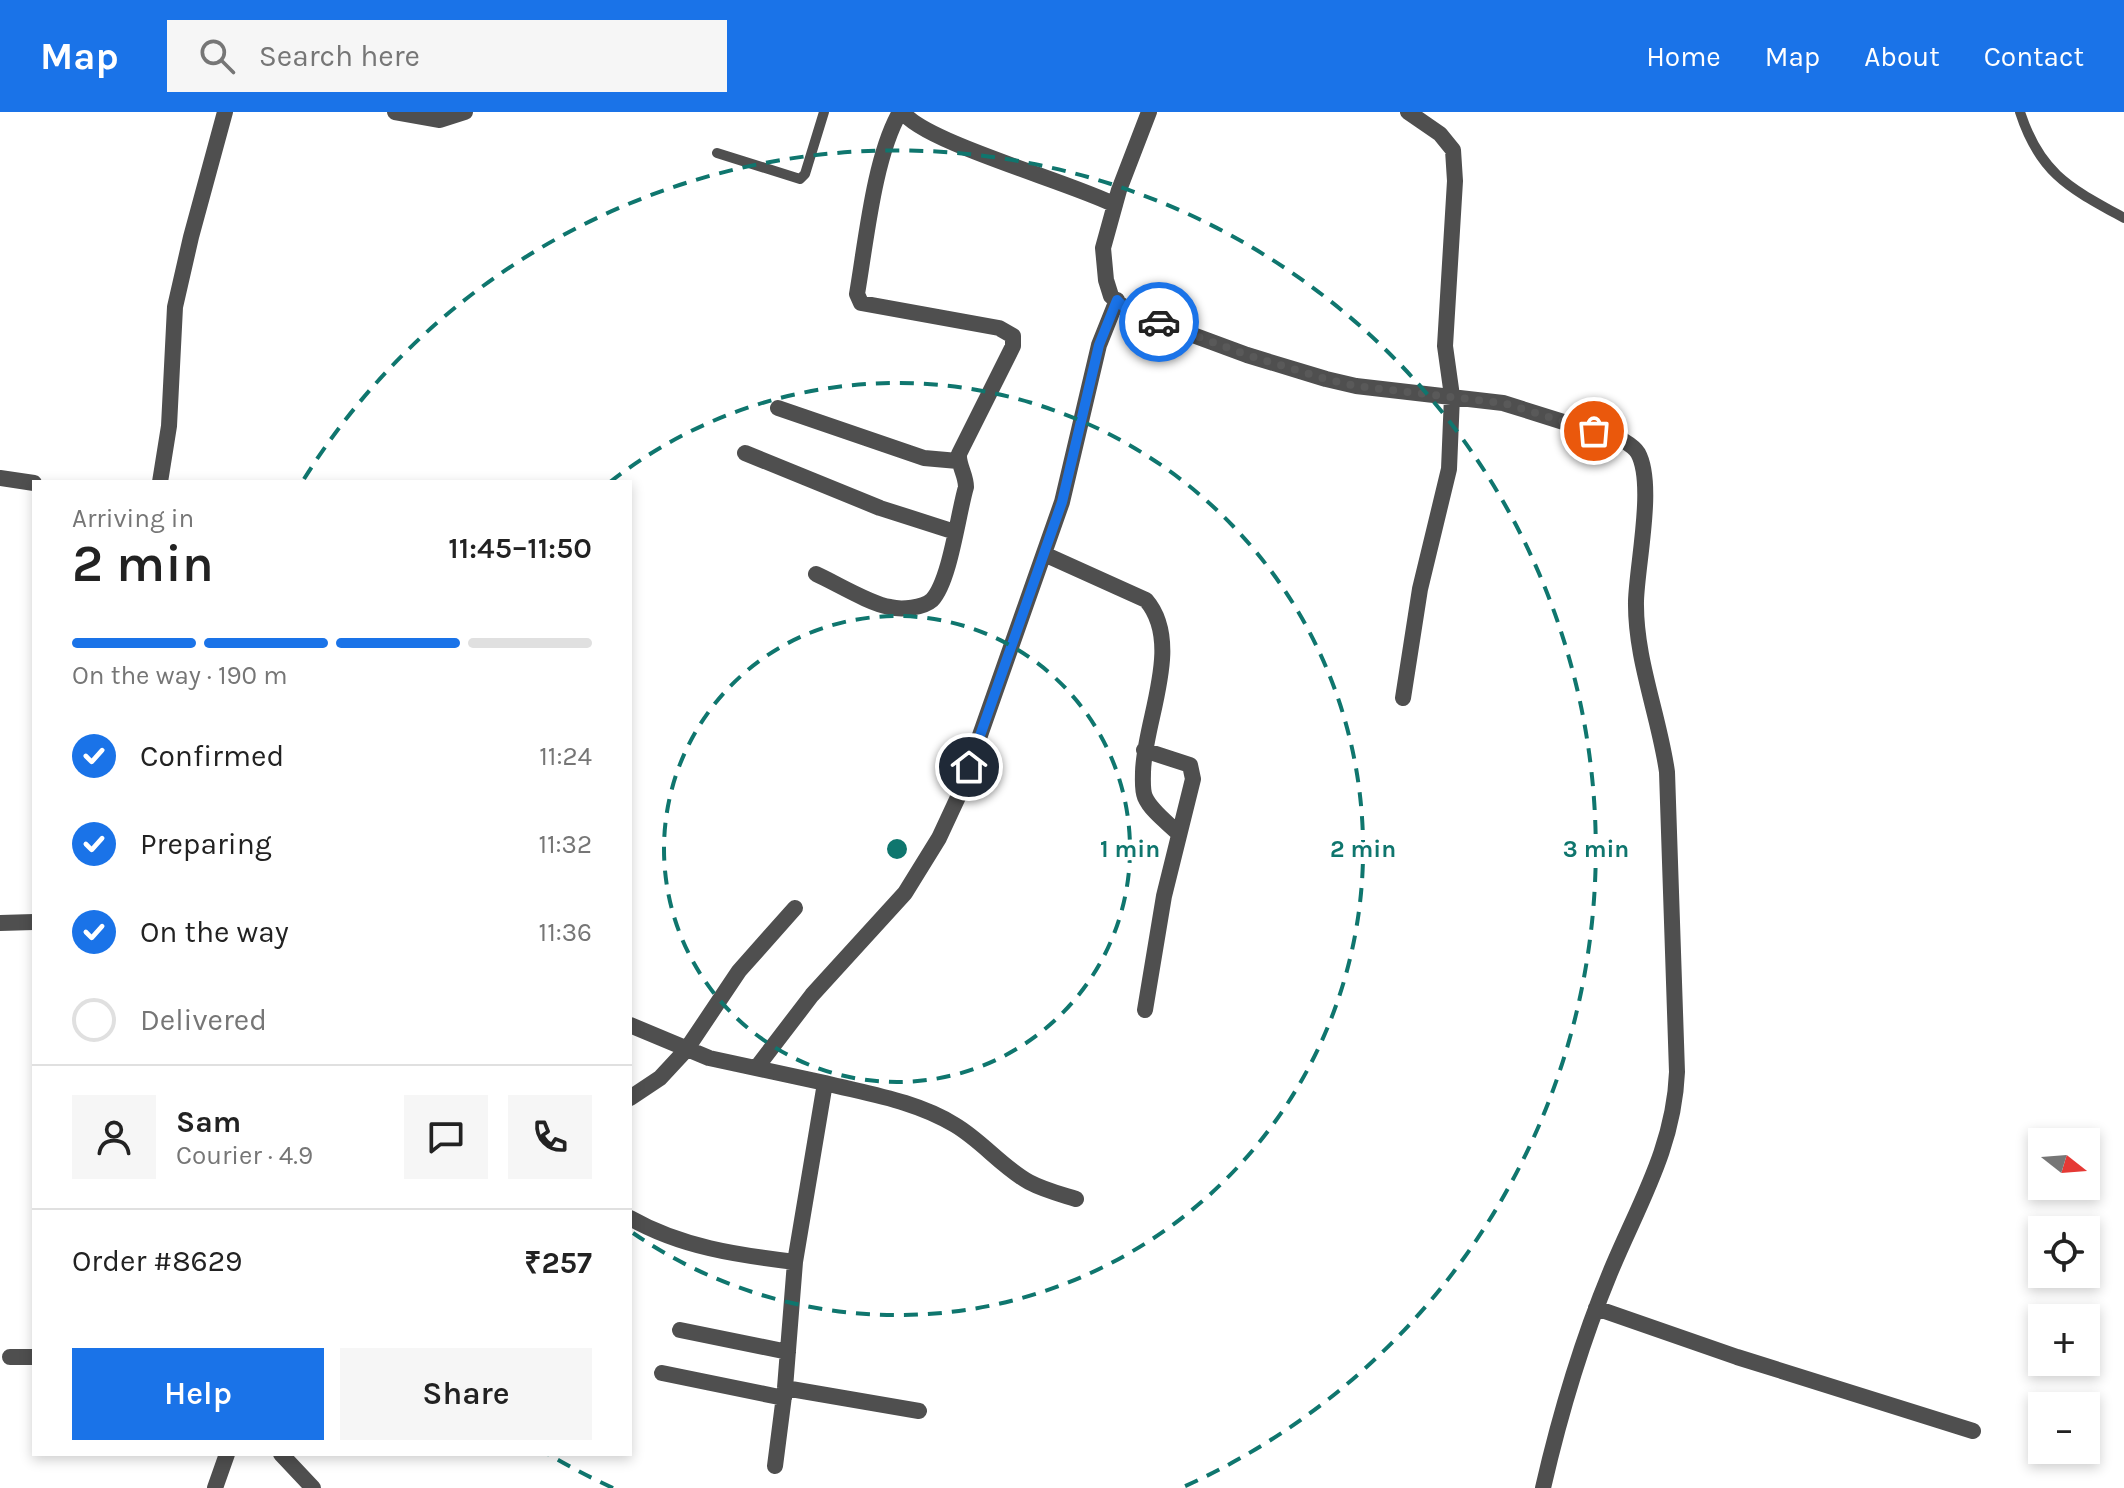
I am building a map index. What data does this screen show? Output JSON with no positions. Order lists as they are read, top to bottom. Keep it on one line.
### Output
{"north":"right","page":{"header":"Map","search":"Search here","nav":["Home","Map","About","Contact"],"heading":["2 min","Arriving in","11:45–11:50"],"panel":["Sam","Courier · 4.9","Order #8629","₹257"],"bar":"On the way · 190 m","list":[["Confirmed","11:24"],["Preparing","11:32"],["On the way","11:36"],"Delivered"],"map_buttons":["+","−"],"buttons":["Help","Share"]},"rings":["1 min","2 min","3 min"]}
